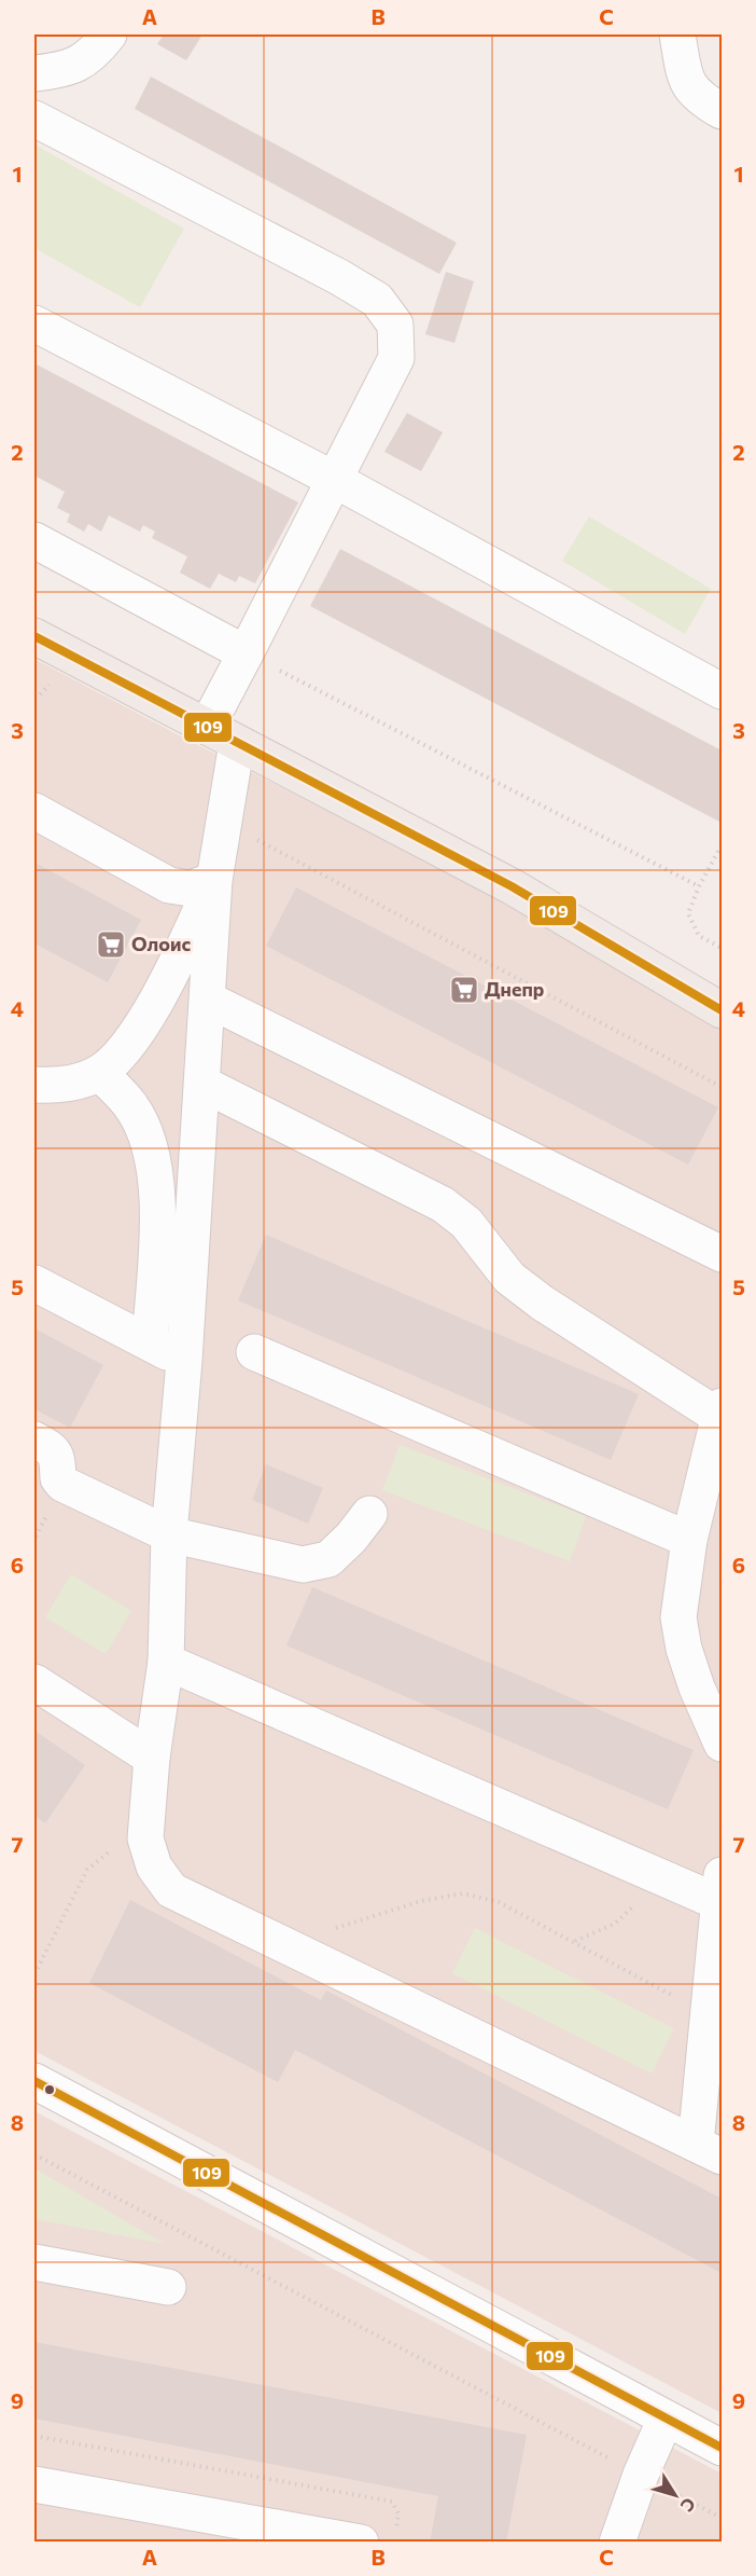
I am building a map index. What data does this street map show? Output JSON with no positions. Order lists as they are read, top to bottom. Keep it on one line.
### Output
{"places":{"supermarket":["Олоис","Днепр"]},"lines":["transit line 109"],"north":"bottom right","grid":{"columns":["A","B","C"],"rows":["1","2","3","4","5","6","7","8","9"]}}
